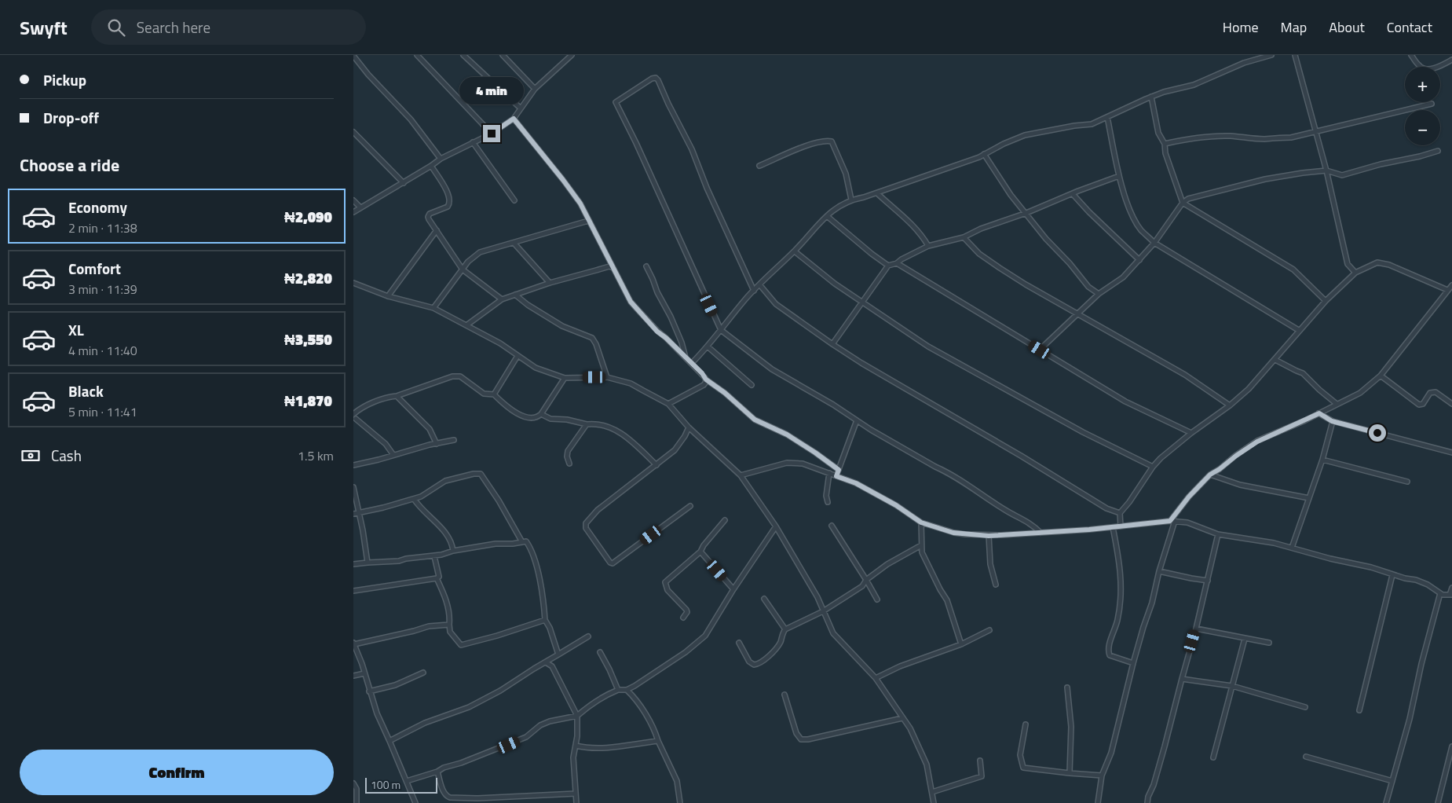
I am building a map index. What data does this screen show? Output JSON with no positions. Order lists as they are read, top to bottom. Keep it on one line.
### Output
{"scale_bar":"100 m","page":{"header":"Swyft","search":"Search here","nav":["Home","Map","About","Contact"],"banner":["Pickup","Drop-off"],"map_buttons":["+","−"],"bubble":"4 min","heading":"Choose a ride","list":[{"name":"Economy","note":"2 min · 11:38","value":"₦2,090"},{"name":"Comfort","note":"3 min · 11:39","value":"₦2,820"},{"name":"XL","note":"4 min · 11:40","value":"₦3,550"},{"name":"Black","note":"5 min · 11:41","value":"₦1,870"}],"pay":["Cash","1.5 km"],"buttons":"Confirm","scale":"100 m"}}
